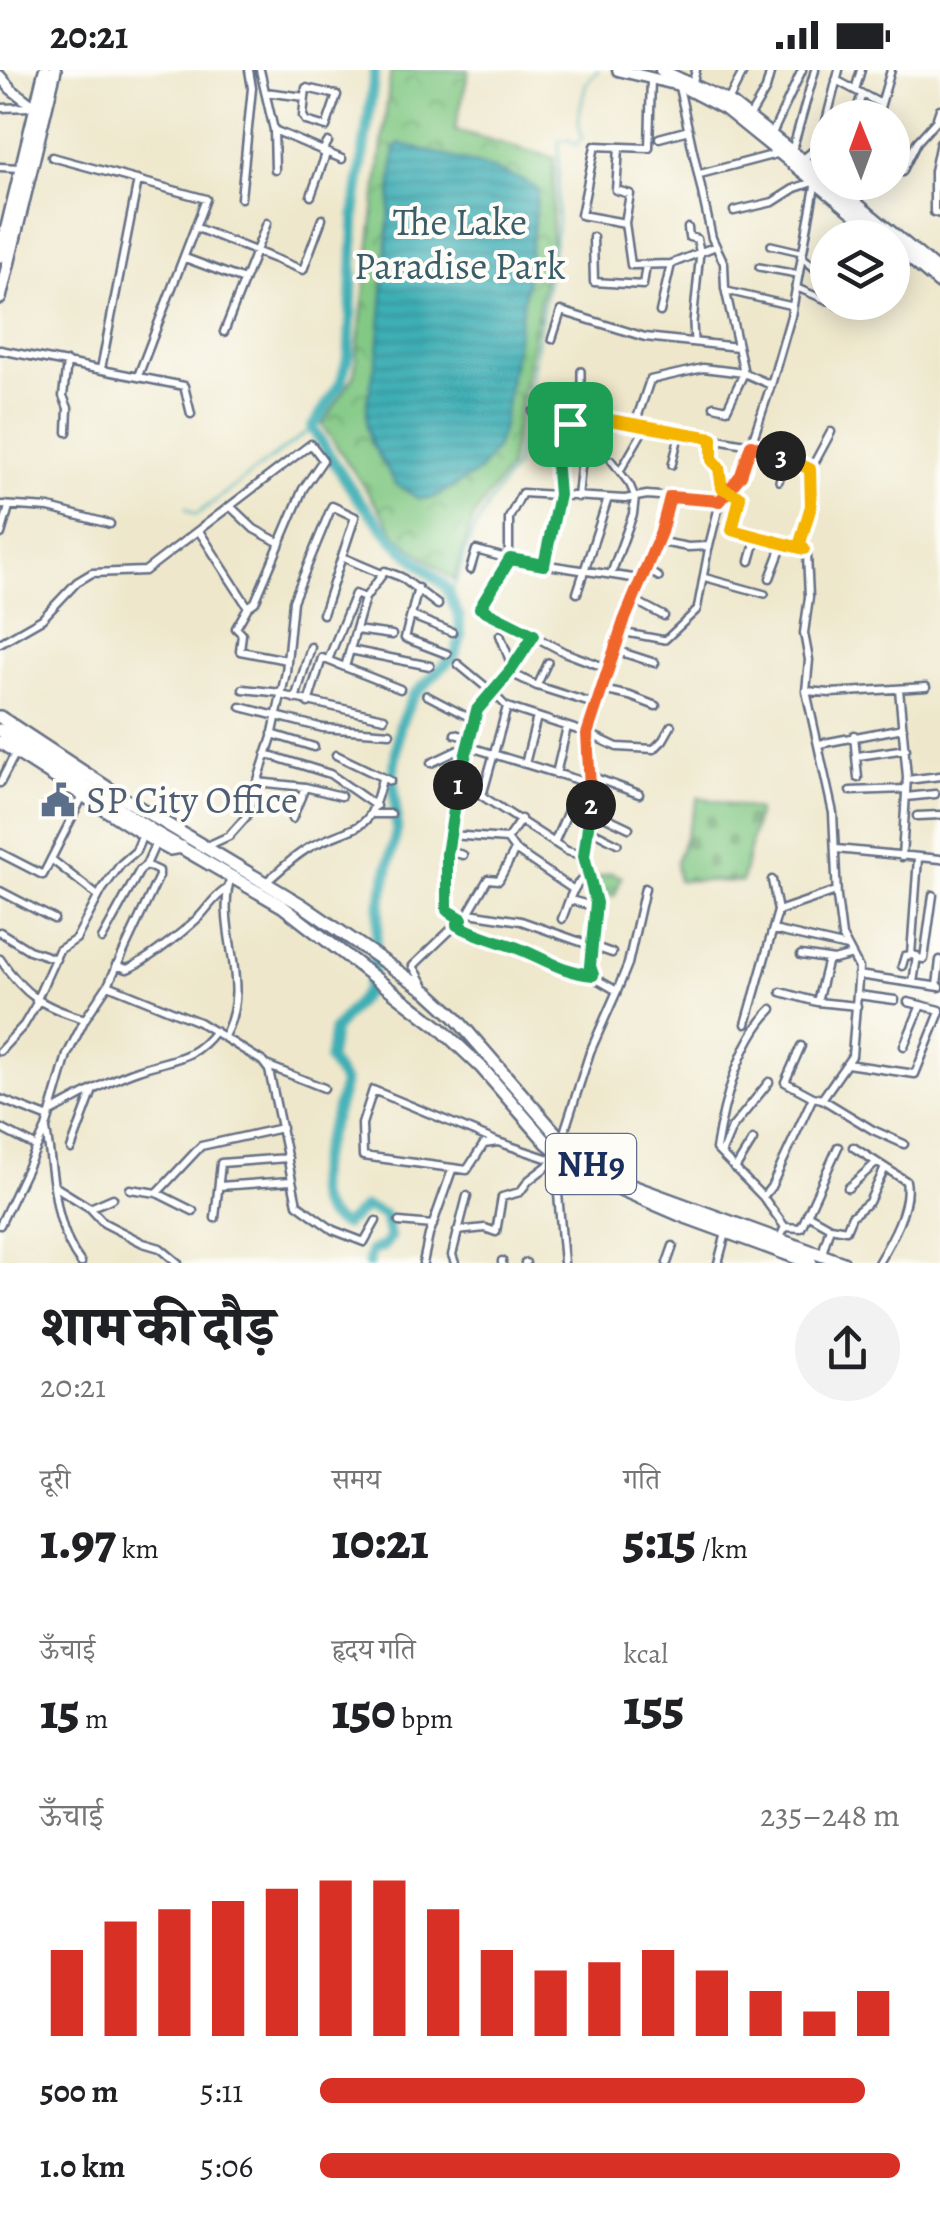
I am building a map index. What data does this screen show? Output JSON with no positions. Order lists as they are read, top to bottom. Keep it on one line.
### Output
{"streets":{"highway":["NH9"]},"parks":["The Lake Paradise Park"],"places":{"public building":["SP City Office"]},"north":"top","page":{"status":"20:21","pins":["3","1","2"],"heading":["शाम की दौड़","20:21"],"stats":[["दूरी","1.97 km"],["समय","10:21"],["गति","5:15 /km"],["ऊँचाई","15 m"],["हृदय गति","150 bpm"],["kcal","155"]],"chart":["ऊँचाई","235–248 m"],"list":[{"name":"500 m","note":"5:11"},{"name":"1.0 km","note":"5:06"}]}}
